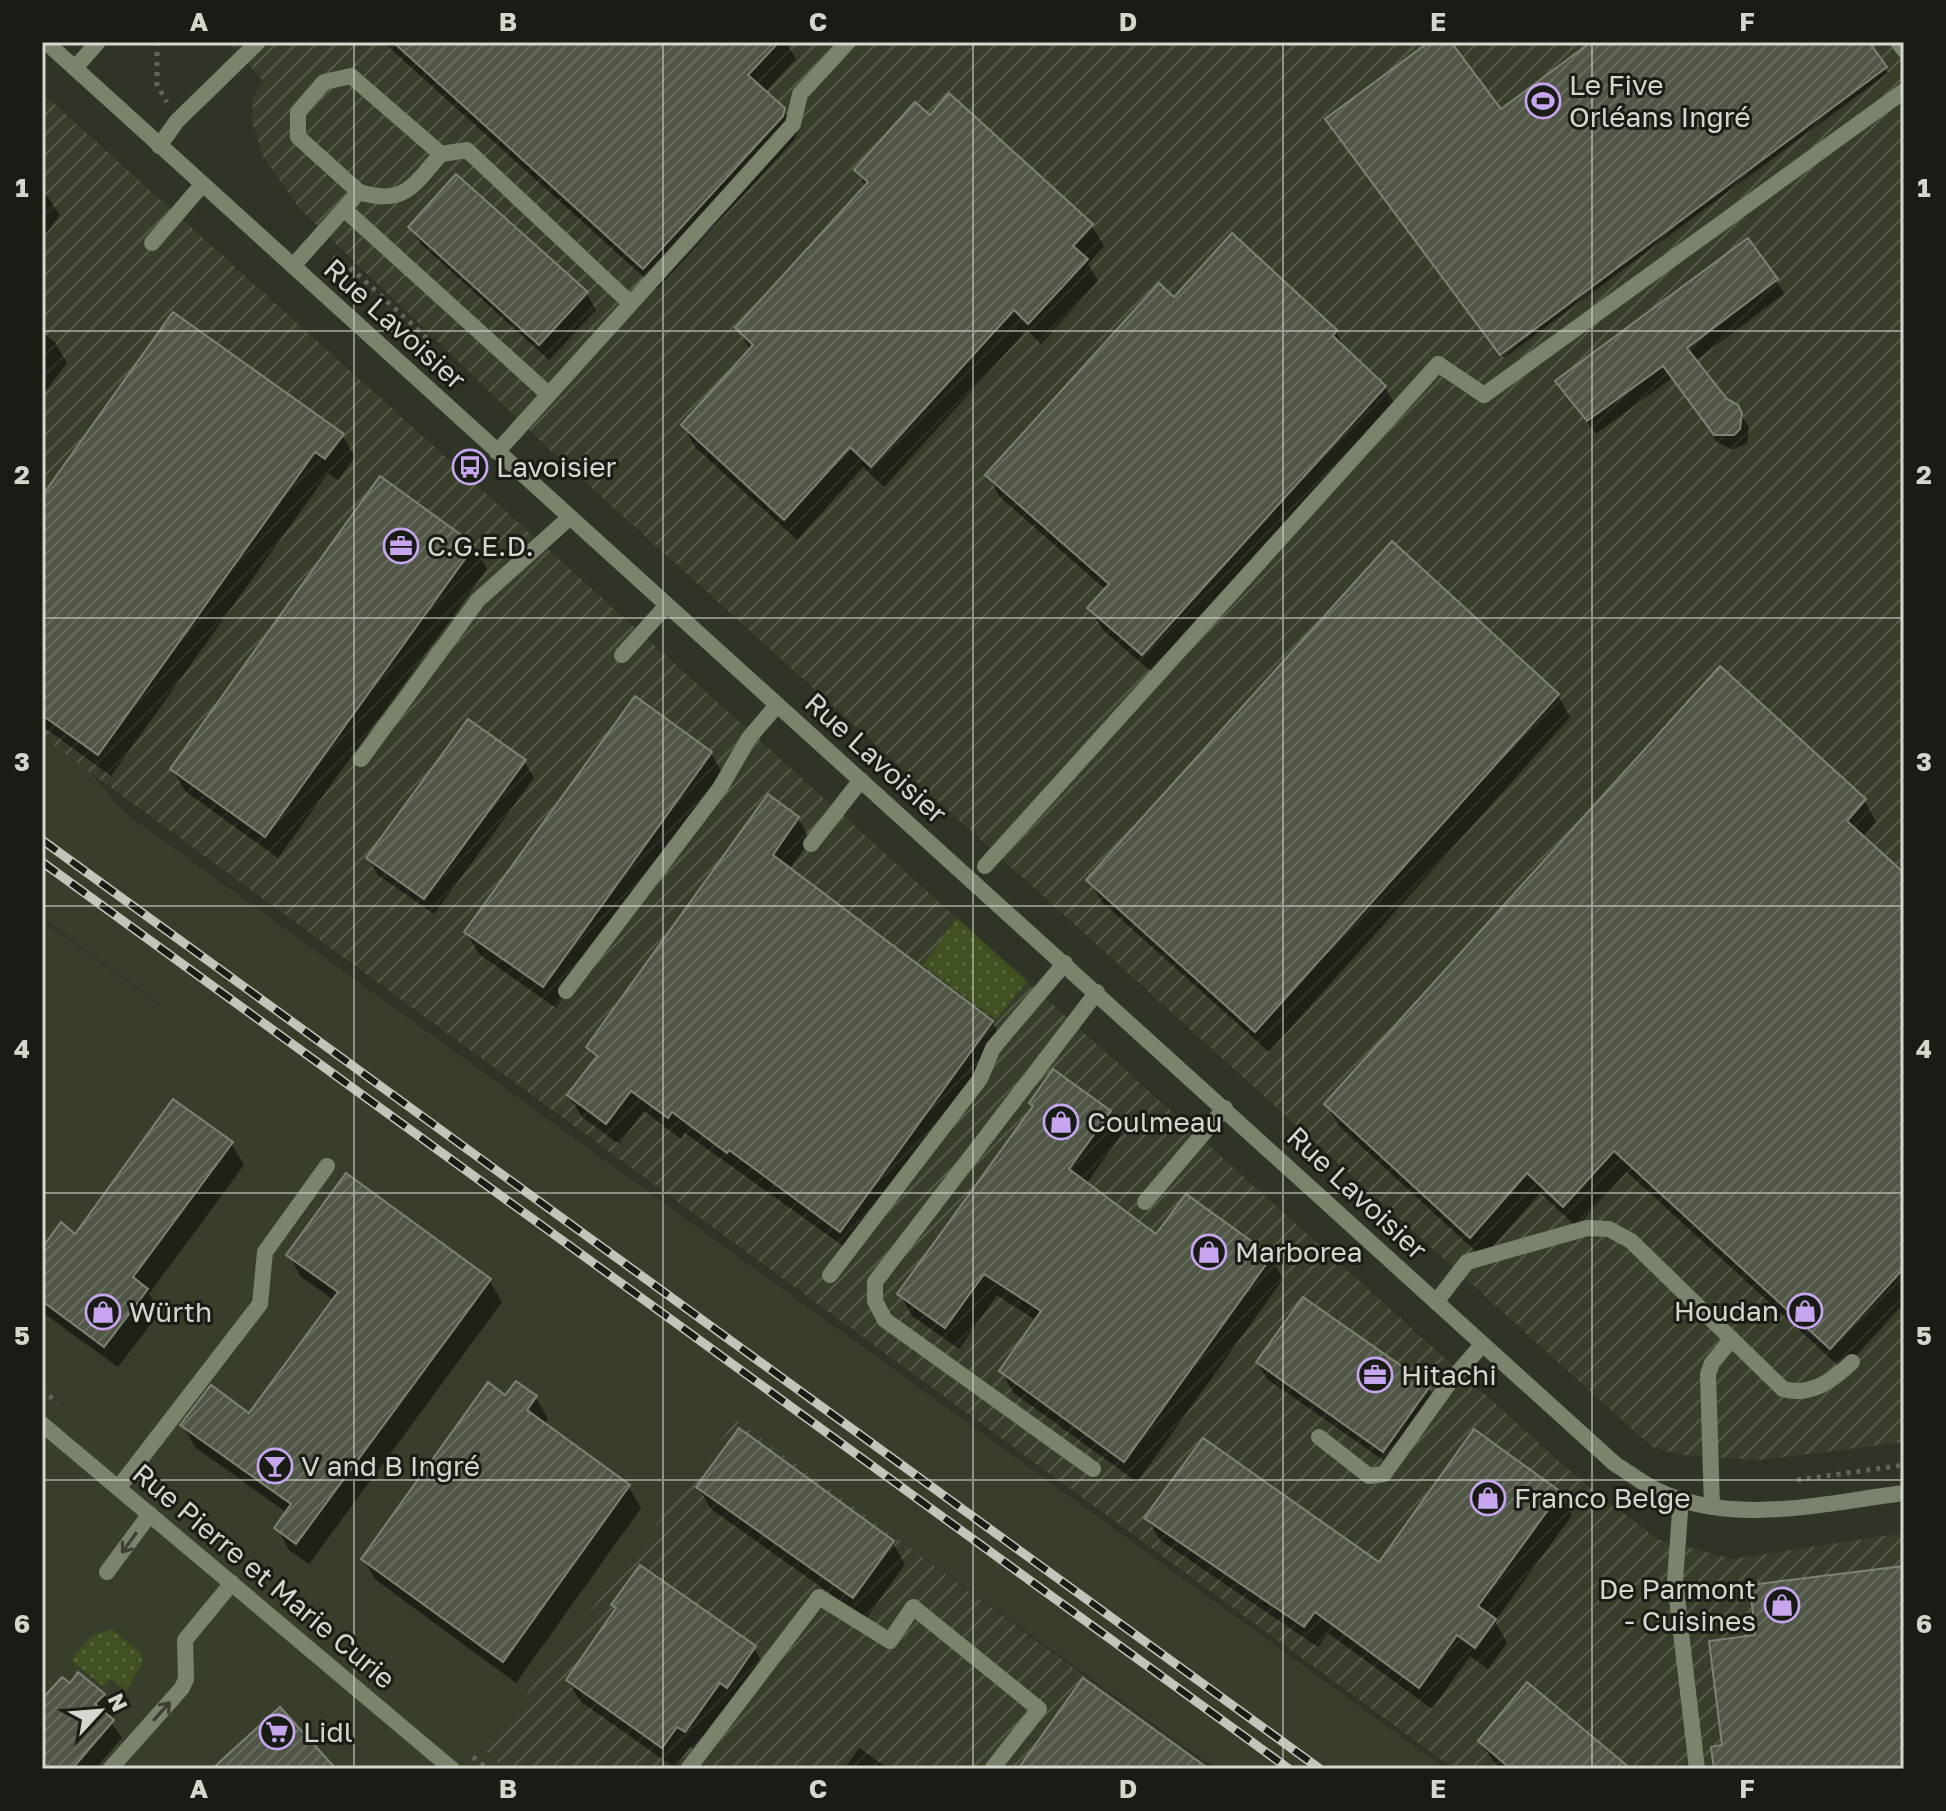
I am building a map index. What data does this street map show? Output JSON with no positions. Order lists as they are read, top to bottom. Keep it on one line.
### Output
{"streets":{"street":["Rue Lavoisier","Rue Pierre et Marie Curie"]},"places":{"sports":["Le Five Orléans Ingré"],"bus stop":["Lavoisier"],"office":["C.G.E.D.","Hitachi"],"shop":["Coulmeau","Marborea","Houdan","Würth","Franco Belge","De Parmont - Cuisines"],"bar":["V and B Ingré"],"supermarket":["Lidl"]},"north":"top right","grid":{"columns":["A","B","C","D","E","F"],"rows":["1","2","3","4","5","6"]}}
